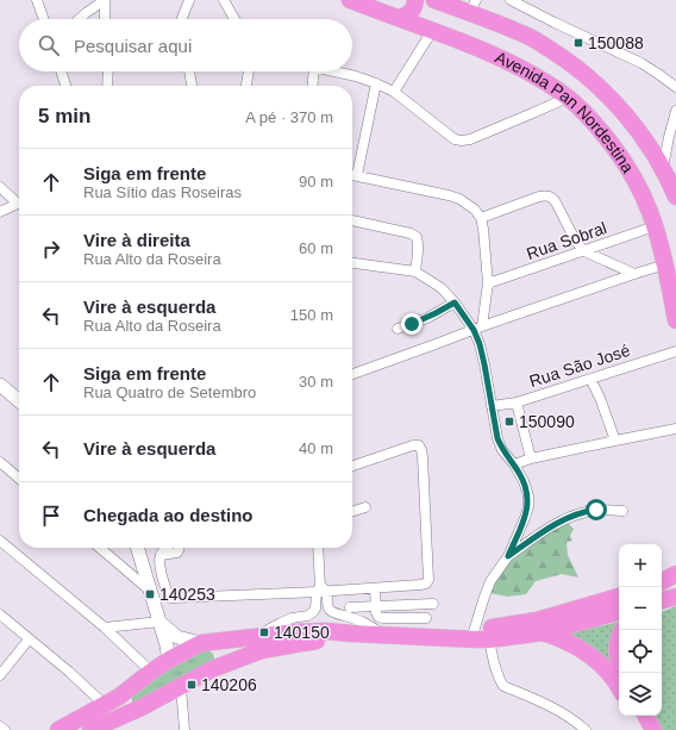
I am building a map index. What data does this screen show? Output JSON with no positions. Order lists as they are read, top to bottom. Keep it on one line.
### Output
{"streets":{"highway":["Avenida Pan Nordestina"],"street":["Rua Sobral","Rua São José"]},"crossings":[["Avenida Pan Nordestina","Rua Sobral"]],"places":{"transit":["150088","150090","140253","140150","140206"]},"page":{"search":"Pesquisar aqui","heading":["5 min","A pé · 370 m"],"list":[["Siga em frente","Rua Sítio das Roseiras","90 m"],["Vire à direita","Rua Alto da Roseira","60 m"],["Vire à esquerda","Rua Alto da Roseira","150 m"],["Siga em frente","Rua Quatro de Setembro","30 m"],["Vire à esquerda","40 m"],"Chegada ao destino"],"map_buttons":["+","−"]}}
